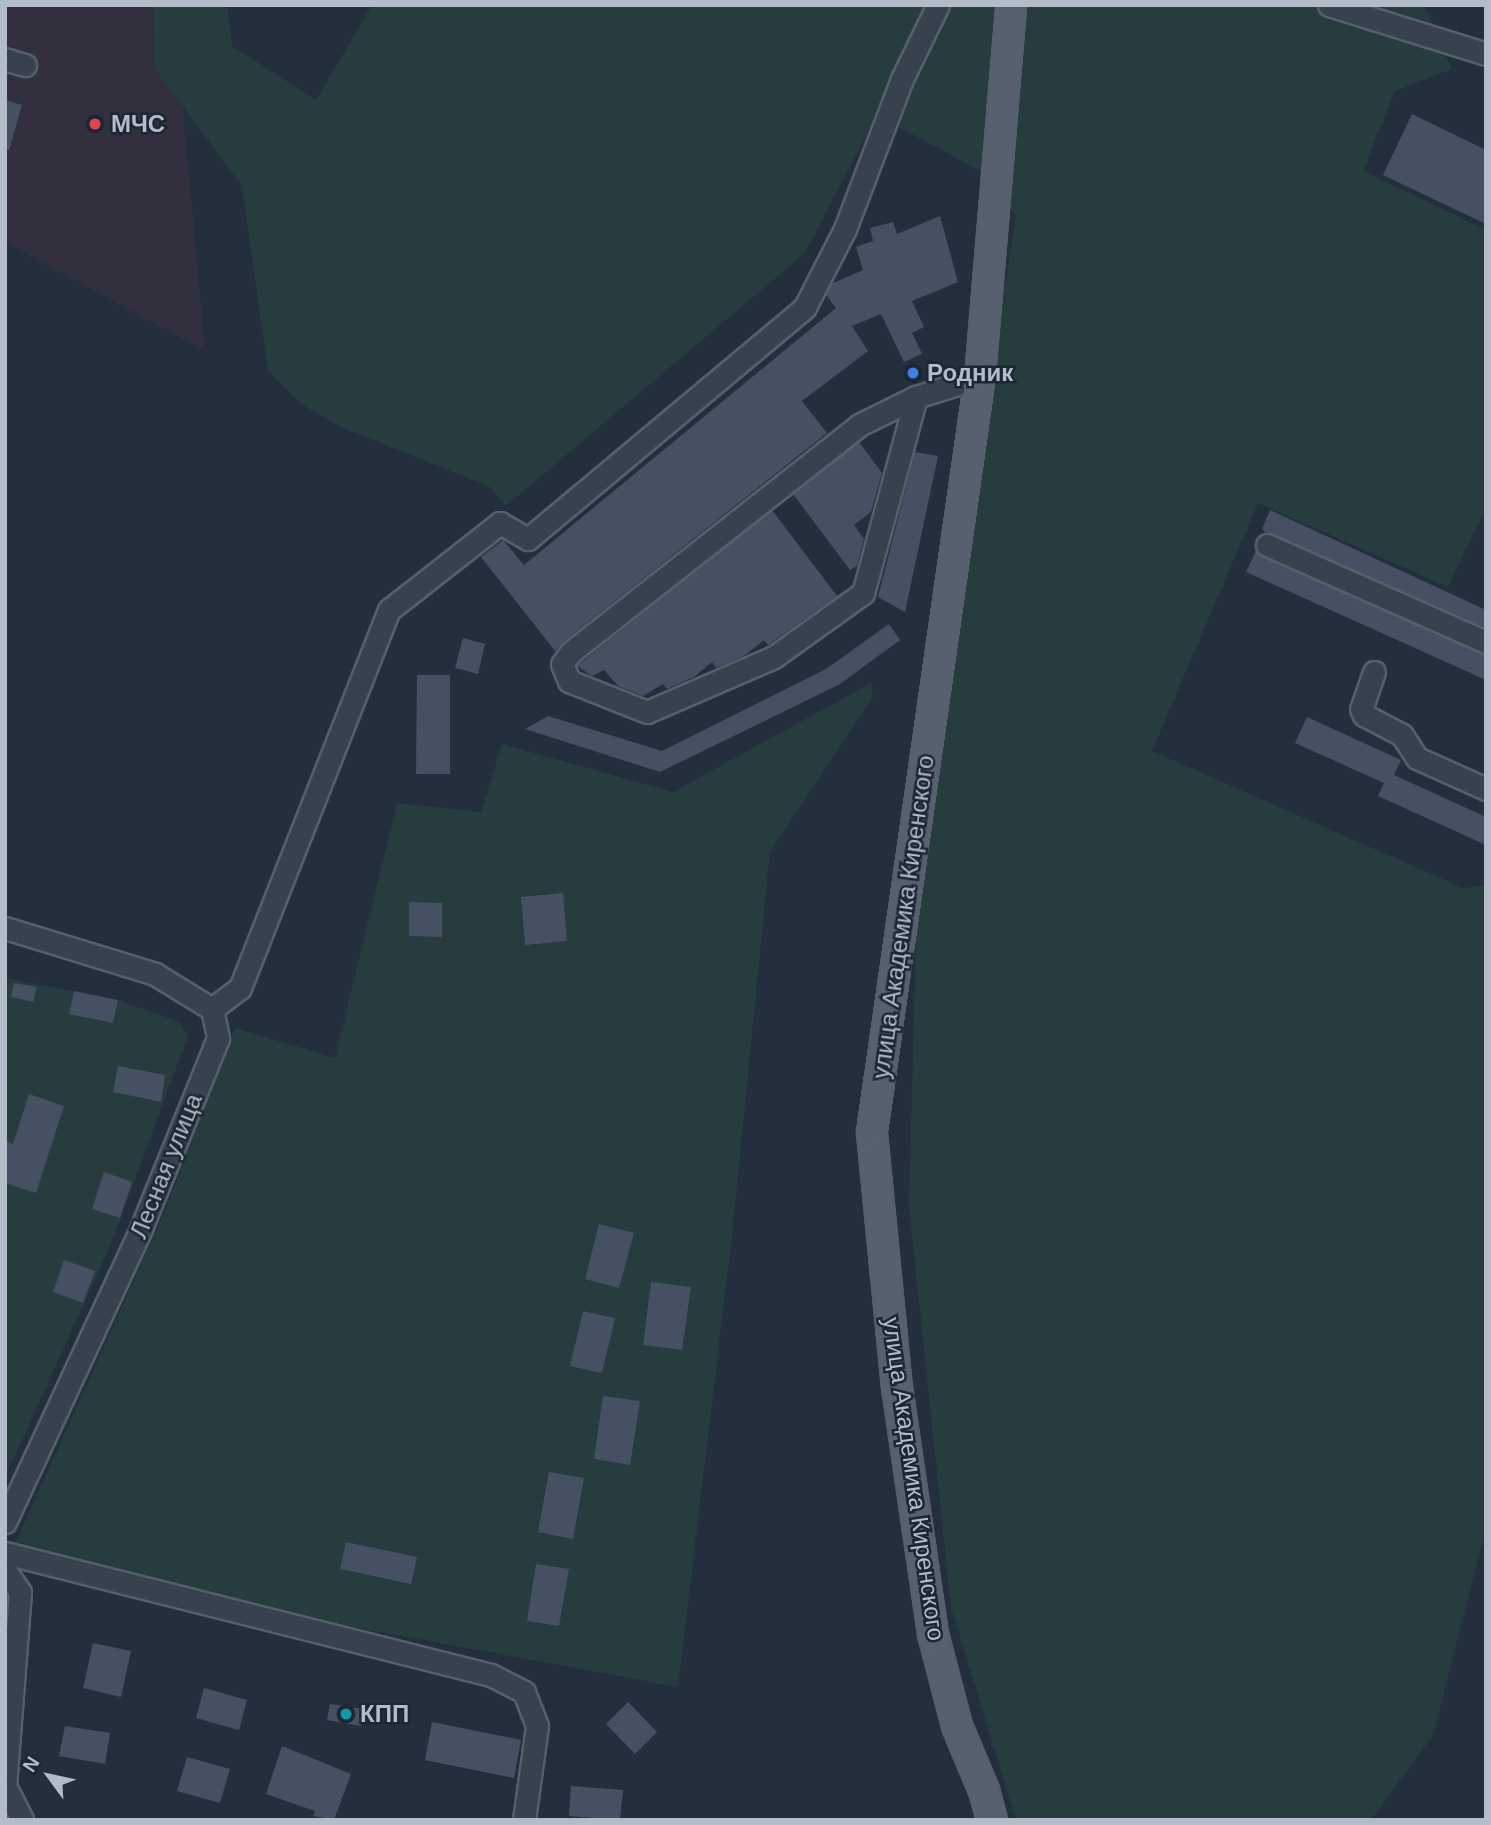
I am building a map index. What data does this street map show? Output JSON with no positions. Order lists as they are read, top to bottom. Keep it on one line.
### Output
{"streets":{"main road":["улица Академика Киренского"],"street":["Лесная улица"]},"places":["МЧС","Родник","КПП"],"north":"top left"}
